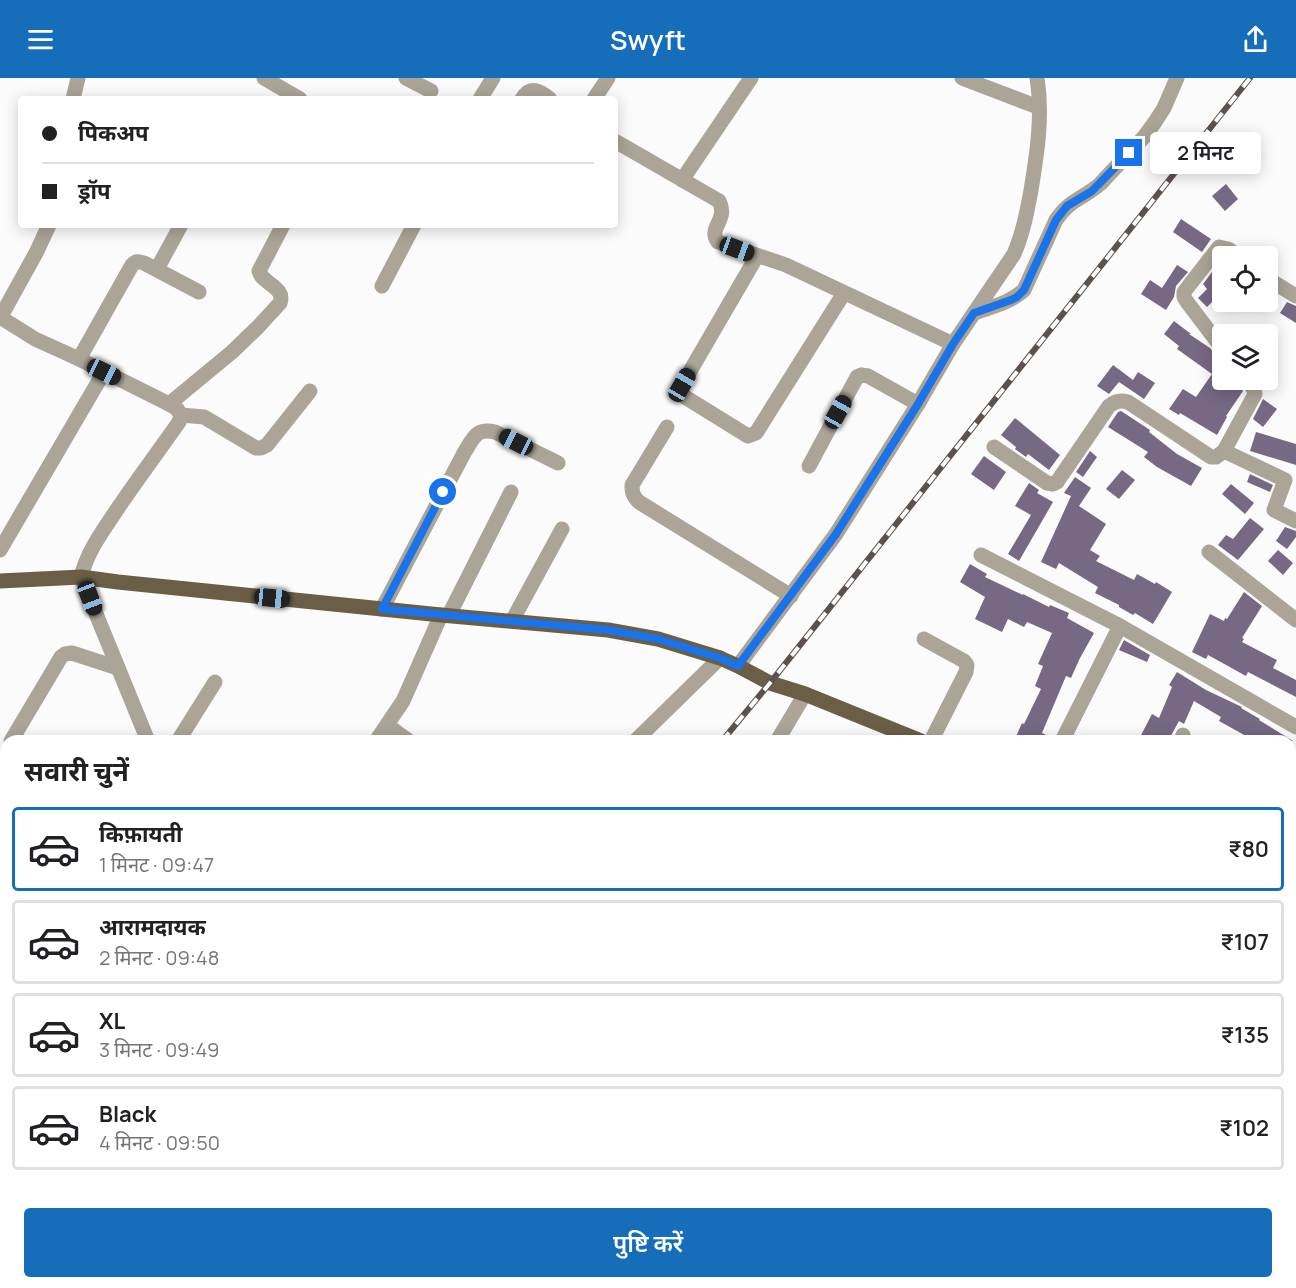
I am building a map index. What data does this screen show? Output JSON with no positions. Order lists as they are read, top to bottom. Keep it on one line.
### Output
{"page":{"header":"Swyft","banner":["पिकअप","ड्रॉप"],"bubble":"2 मिनट","heading":"सवारी चुनें","list":[{"name":"किफ़ायती","note":"1 मिनट · 09:47","value":"₹80"},{"name":"आरामदायक","note":"2 मिनट · 09:48","value":"₹107"},{"name":"XL","note":"3 मिनट · 09:49","value":"₹135"},{"name":"Black","note":"4 मिनट · 09:50","value":"₹102"}],"buttons":"पुष्टि करें"}}
